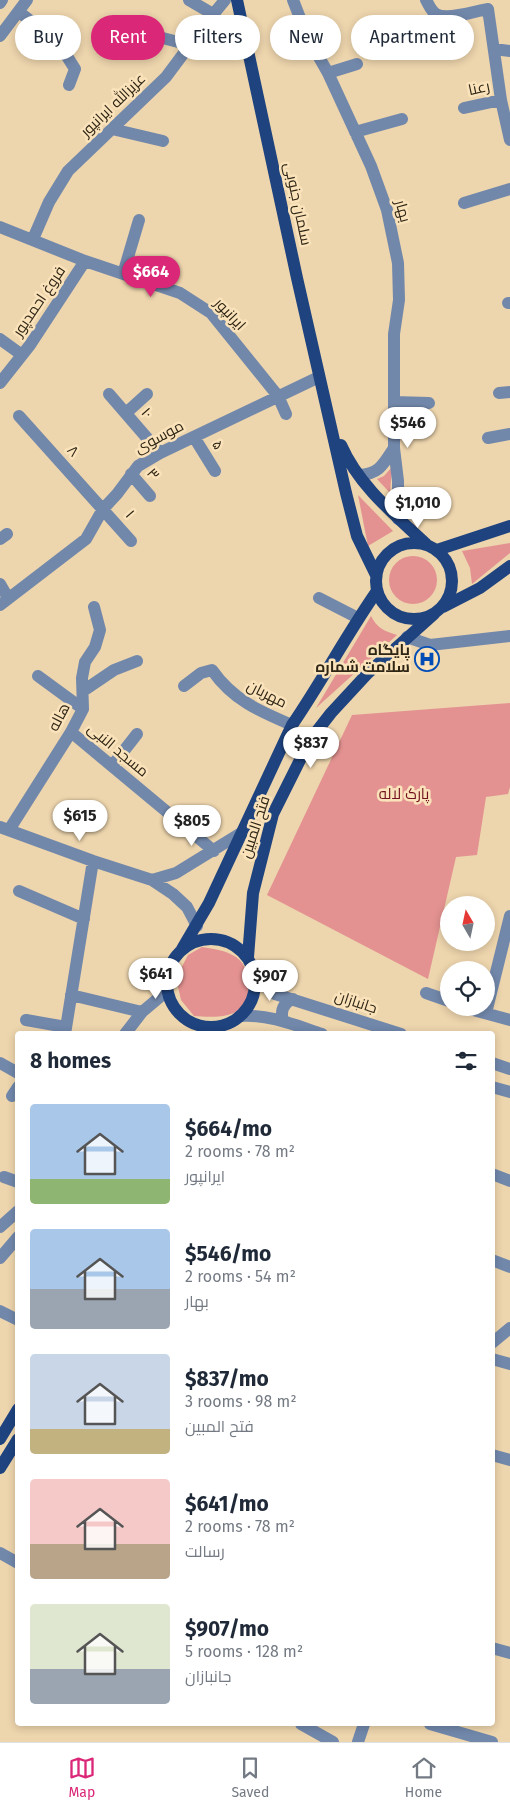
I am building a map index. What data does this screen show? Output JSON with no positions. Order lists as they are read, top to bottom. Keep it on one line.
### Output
{"streets":{"main road":["سلمان جنوبی","فتح المبین"],"street":["رعنا","عزیزالله ایرانپور","بهار","فروغ احمدپور","ایرانپور","۱۰","موسوی","۵","۸","۳","۱","مهربان","هاله","مسجد النبی","جانبازان"]},"crossings":[["عزیزالله ایرانپور","ایرانپور"],["سلمان جنوبی","موسوی"],["فروغ احمدپور","ایرانپور"],["ایرانپور","موسوی"],["۱۰","موسوی"],["موسوی","۵"],["موسوی","۸"],["موسوی","۳"],["موسوی","۱"],["۸","۱"],["مهربان","فتح المبین"],["هاله","مسجد النبی"],["فتح المبین","جانبازان"]],"parks":["پارک لاله"],"places":{"hospital":["پایگاه سلامت شماره"]},"north":"top","page":{"chip":["Buy","Rent","Filters","New","Apartment"],"price":["$664","$546","$1,010","$837","$615","$805","$641","$907"],"heading":"8 homes","list":[{"name":"$664/mo","note":"2 rooms · 78 m² · ایرانپور"},{"name":"$546/mo","note":"2 rooms · 54 m² · بهار"},{"name":"$837/mo","note":"3 rooms · 98 m² · فتح المبین"},{"name":"$641/mo","note":"2 rooms · 78 m² · رسالت"},{"name":"$907/mo","note":"5 rooms · 128 m² · جانبازان"}],"tabs":["Map","Saved","Home"]}}
